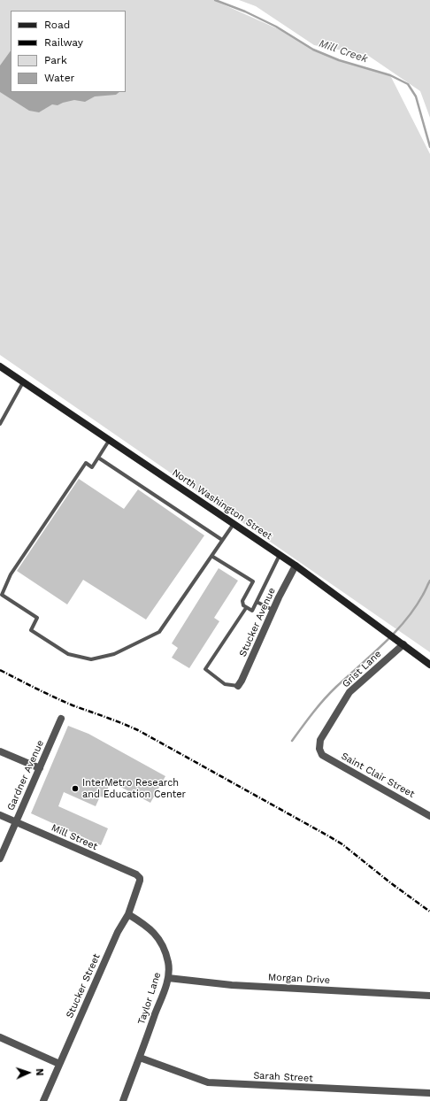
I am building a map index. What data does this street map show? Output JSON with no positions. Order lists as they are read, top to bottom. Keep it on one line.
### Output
{"streets":{"street":["North Washington Street","Stucker Avenue","Grist Lane","Gardner Avenue","Saint Clair Street","Mill Street","Morgan Drive","Stucker Street","Taylor Lane","Sarah Street"]},"crossings":[["North Washington Street","Stucker Avenue"],["North Washington Street","Grist Lane"],["Grist Lane","Saint Clair Street"],["Gardner Avenue","Mill Street"],["Mill Street","Stucker Street"],["Morgan Drive","Taylor Lane"],["Stucker Street","Taylor Lane"],["Taylor Lane","Sarah Street"]],"water":["Mill Creek"],"places":["InterMetro Research and Education Center"],"legend":["Road","Railway","Park","Water"],"north":"right"}
